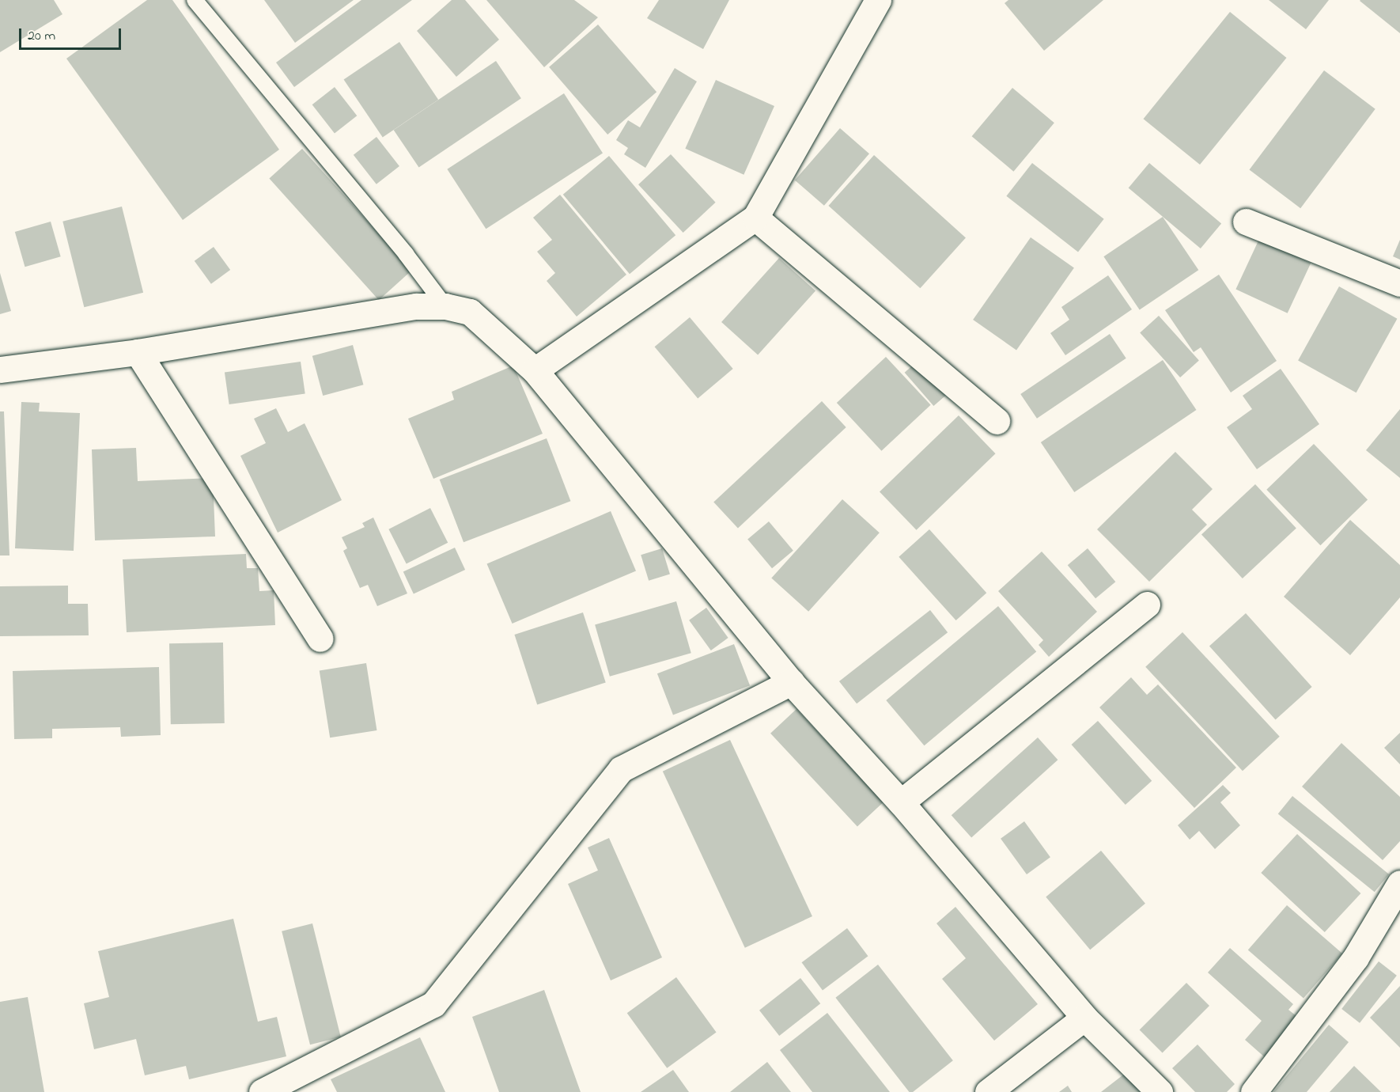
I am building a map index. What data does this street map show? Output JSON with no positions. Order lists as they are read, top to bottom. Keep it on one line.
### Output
{"scale_bar":"20 m"}
